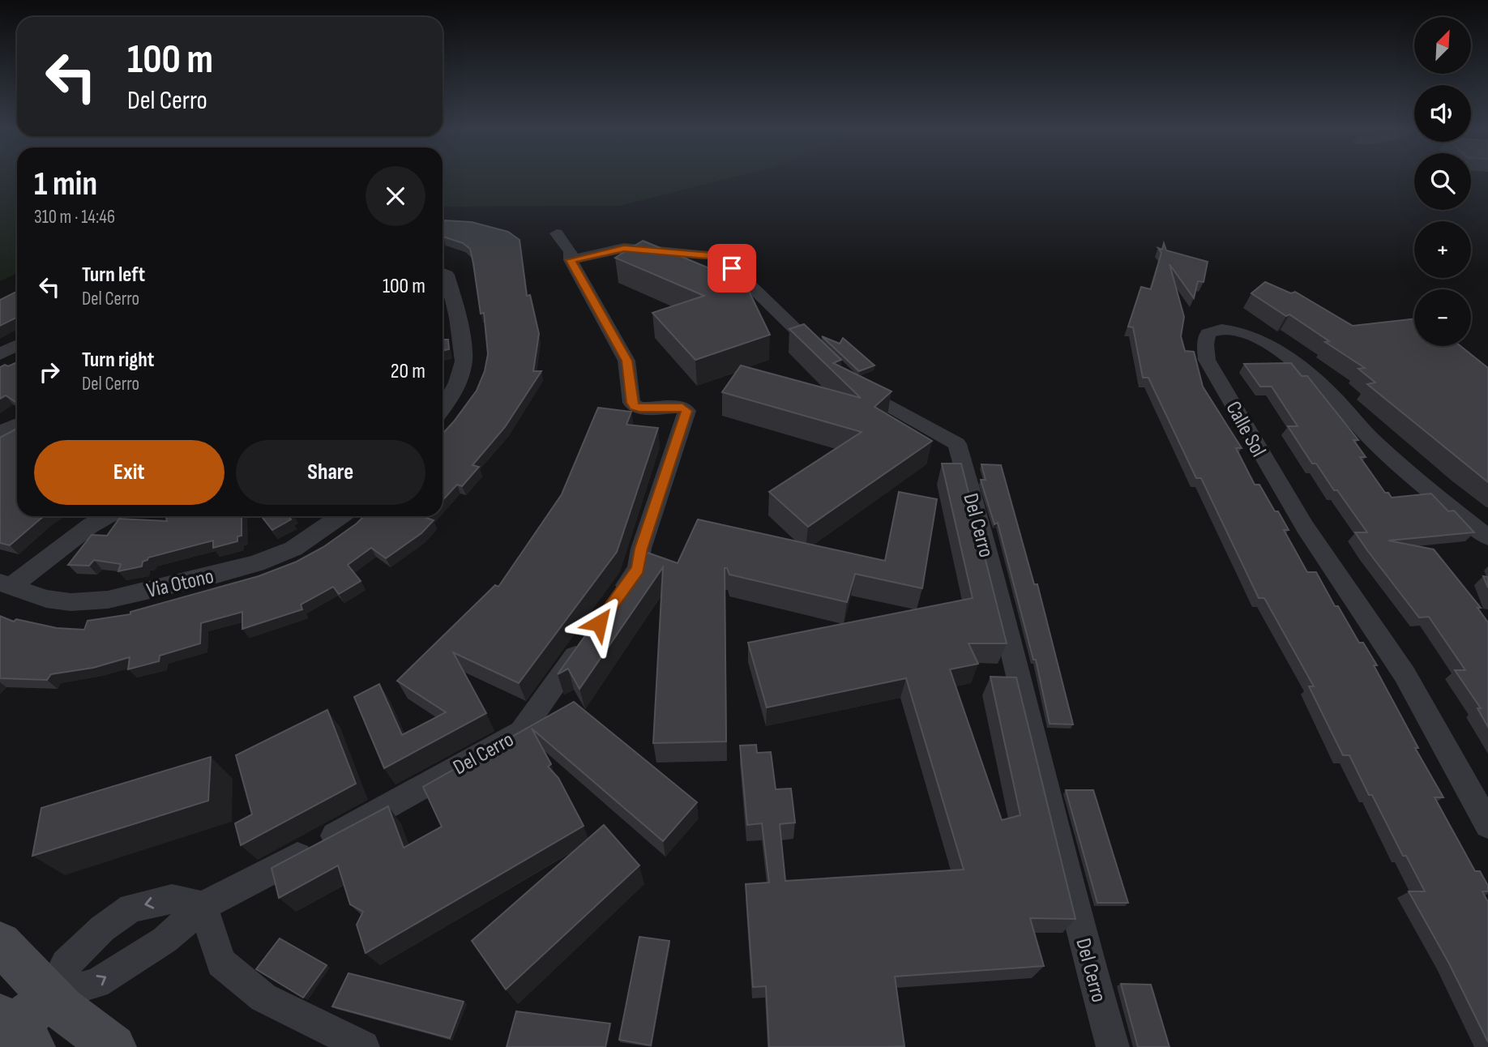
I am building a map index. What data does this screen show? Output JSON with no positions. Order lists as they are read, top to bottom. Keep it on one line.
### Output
{"streets":{"street":["Calle Sol","Del Cerro","Via Otono"]},"north":"top right","page":{"map_buttons":["+","−"],"turn":["100 m","Del Cerro"],"heading":["1 min","310 m · 14:46"],"list":[{"name":"Turn left","note":"Del Cerro","value":"100 m"},{"name":"Turn right","note":"Del Cerro","value":"20 m"}],"buttons":["Exit","Share"]}}
